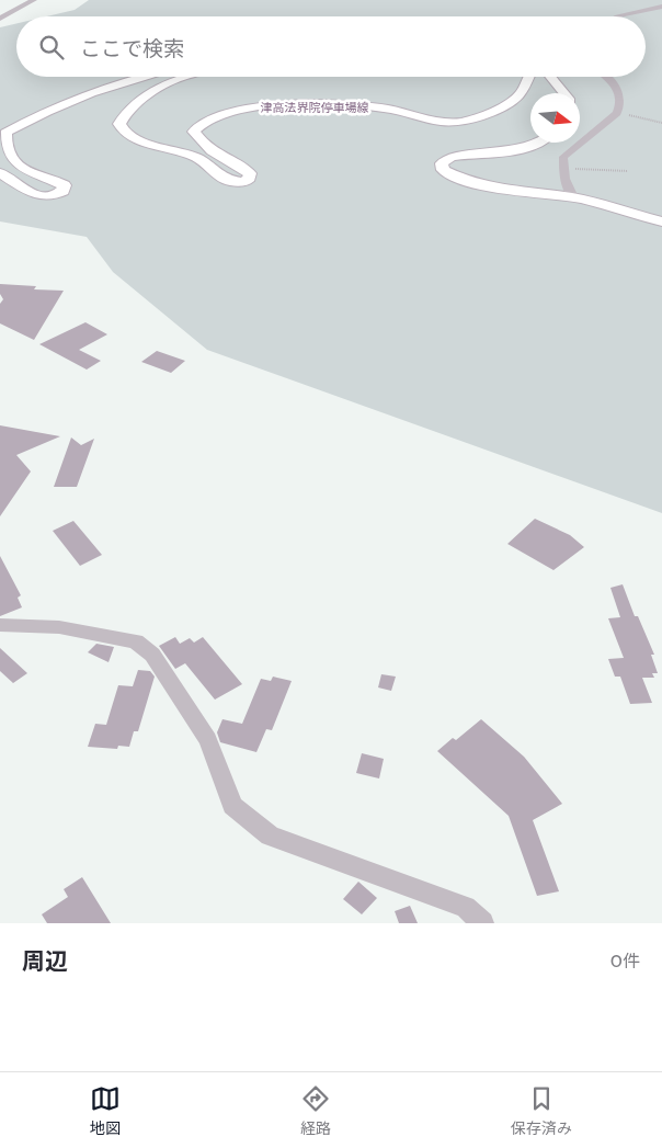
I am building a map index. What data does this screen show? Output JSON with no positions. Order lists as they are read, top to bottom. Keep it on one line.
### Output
{"streets":{"main road":["津高法界院停車場線"]},"north":"right","page":{"search":"ここで検索","heading":["周辺","0件"],"nav":["地図","経路","保存済み"]}}
